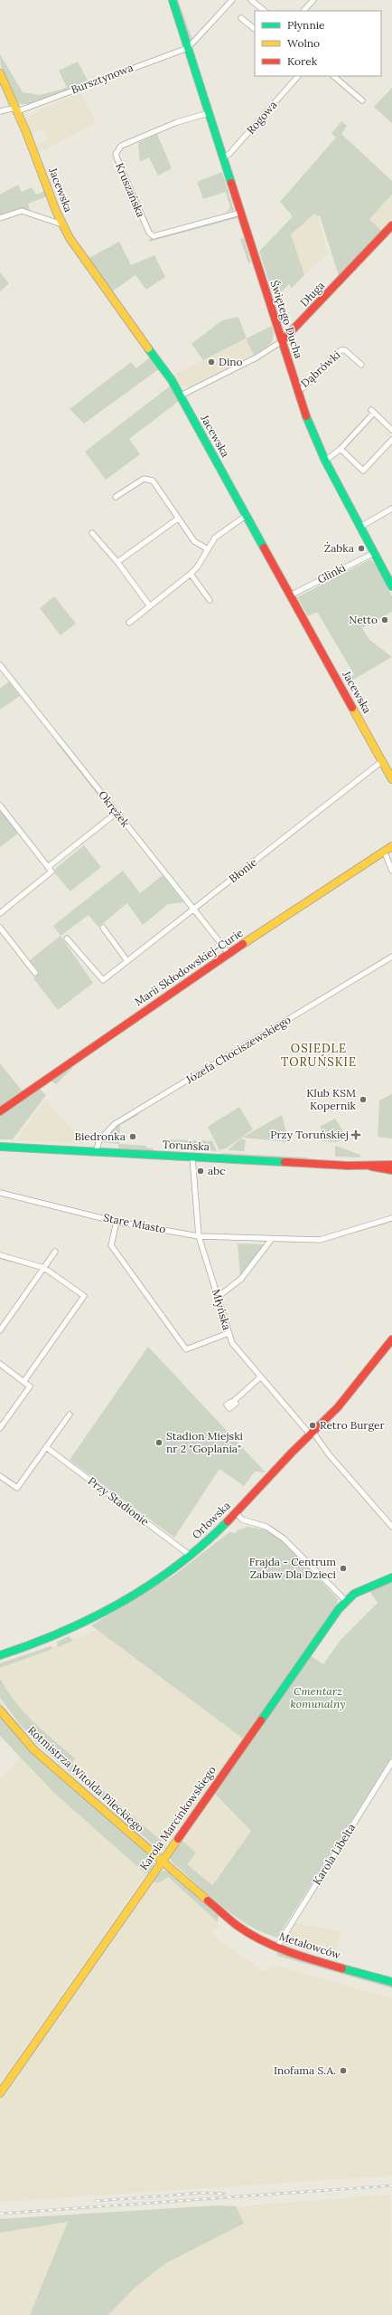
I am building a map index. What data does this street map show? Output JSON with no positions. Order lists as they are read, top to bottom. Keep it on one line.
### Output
{"streets":{"street":["Bursztynowa","Rogowa","Jacewska","Kruszańska","Długa","Świętego Ducha","Dąbrówki","Glinki","Okrężek","Błonie","Marii Skłodowskiej-Curie","Józefa Chociszewskiego","Toruńska","Stare Miasto","Młyńska","Przy Stadionie","Orłowska","Rotmistrza Witolda Pileckiego","Karola Marcinkowskiego","Karola Libelta","Metalowców"]},"crossings":[["Bursztynowa","Jacewska"],["Bursztynowa","Świętego Ducha"],["Rogowa","Świętego Ducha"],["Jacewska","Długa"],["Jacewska","Glinki"],["Jacewska","Błonie"],["Kruszańska","Świętego Ducha"],["Długa","Świętego Ducha"],["Świętego Ducha","Dąbrówki"],["Świętego Ducha","Glinki"],["Okrężek","Błonie"],["Okrężek","Marii Skłodowskiej-Curie"],["Józefa Chociszewskiego","Toruńska"],["Toruńska","Młyńska"],["Stare Miasto","Młyńska"],["Młyńska","Orłowska"],["Przy Stadionie","Orłowska"],["Rotmistrza Witolda Pileckiego","Karola Marcinkowskiego"],["Rotmistrza Witolda Pileckiego","Metalowców"],["Karola Marcinkowskiego","Metalowców"],["Karola Libelta","Metalowców"]],"districts":["OSIEDLE TORUŃSKIE"],"parks":["Cmentarz komunalny"],"places":{"other":["Dino","Żabka","Netto","Klub KSM Kopernik","Biedronka","abc","Retro Burger","Stadion Miejski nr 2 \"Goplania\"","Frajda - Centrum Zabaw Dla Dzieci","Inofama S.A."],"health":["Przy Toruńskiej"]},"legend":["Płynnie","Wolno","Korek"]}
